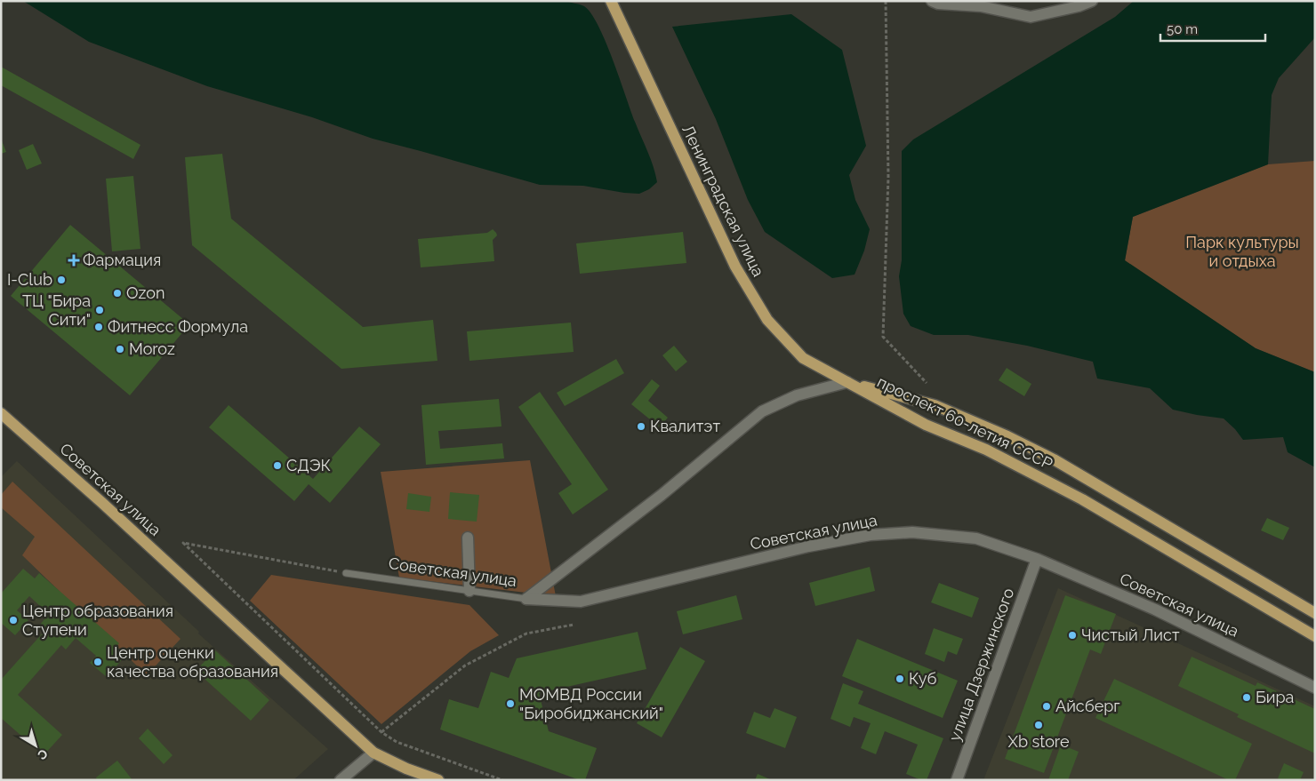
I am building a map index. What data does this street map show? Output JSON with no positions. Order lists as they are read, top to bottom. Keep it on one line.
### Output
{"streets":{"main road":["Ленинградская улица","проспект 60-летия СССР","Советская улица","улица Дзержинского"]},"crossings":[["Ленинградская улица","проспект 60-летия СССР"],["Советская улица","улица Дзержинского"]],"parks":["Парк культуры и отдыха"],"places":{"health":["Фармация"],"other":["I-Club","Ozon","ТЦ \"Бира Сити\"","Фитнесс Формула","Moroz","Квалитэт","СДЭК","Центр образования Ступени","Чистый Лист","Центр оценки качества образования","Куб","Бира","МОМВД России \"Биробиджанский\"","Айсберг","Xb store"]},"scale_bar":"50 m","north":"bottom right"}
